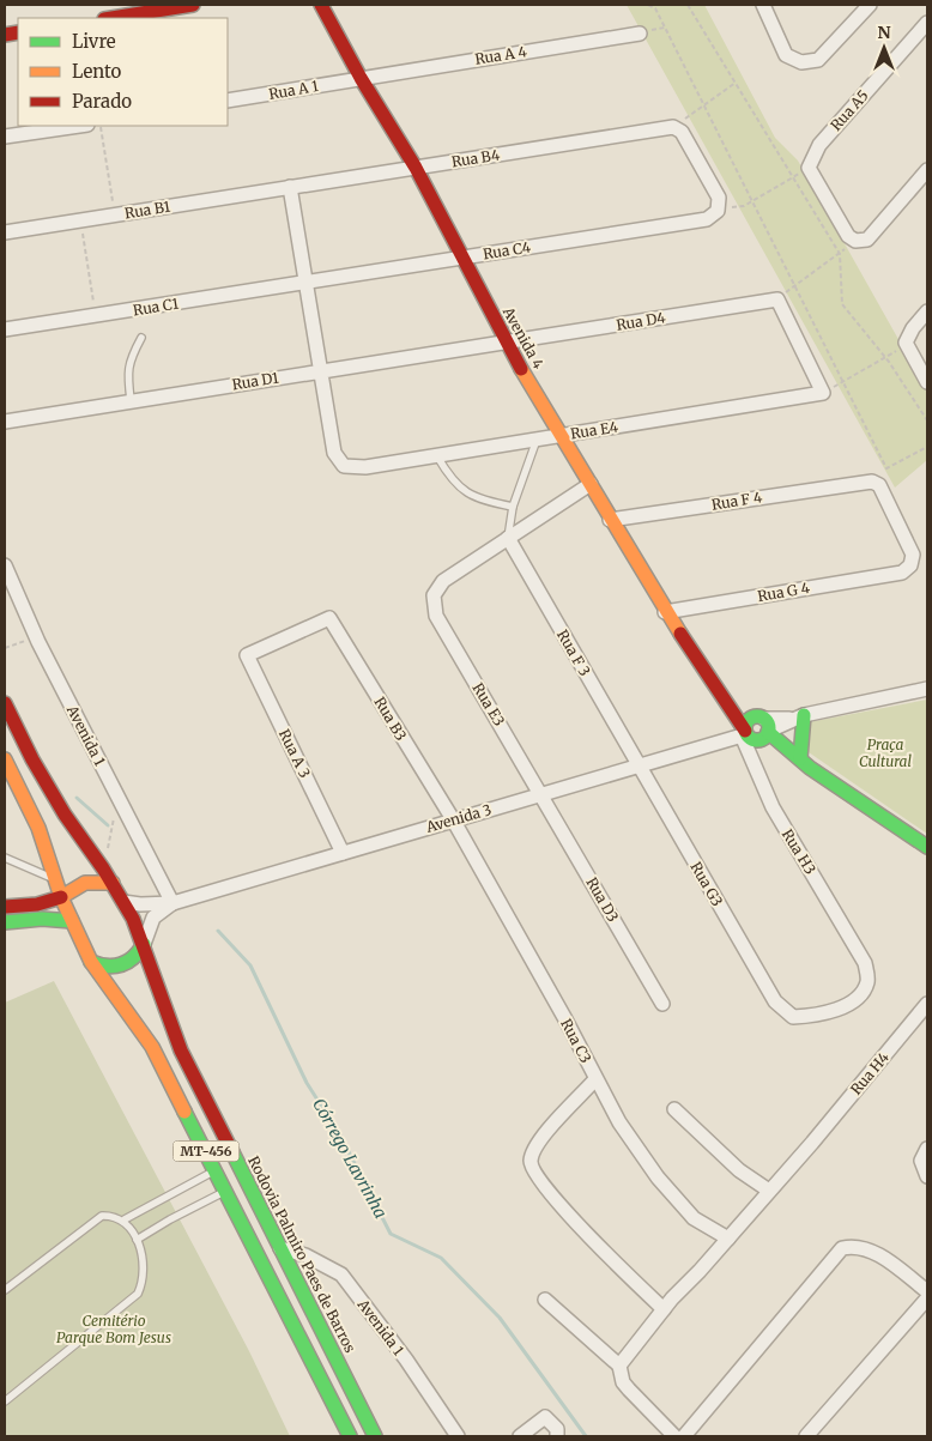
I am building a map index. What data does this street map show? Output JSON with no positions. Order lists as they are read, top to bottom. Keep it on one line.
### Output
{"streets":{"main road":["Avenida 4","MT-456","Rodovia Palmiro Paes de Barros"],"street":["Rua A 4","Rua A 1","Rua A5","Rua B4","Rua B1","Rua C4","Rua C1","Rua D4","Rua D1","Rua E4","Rua F 4","Rua G 4","Rua F 3","Rua E3","Rua B3","Avenida 1","Rua A 3","Avenida 3","Rua H3","Rua G3","Rua D3","Rua C3","Rua H4"]},"crossings":[["Rua A 4","Rua A 1"],["Rua A 4","Avenida 4"],["Rua A 1","Avenida 4"],["Rua B4","Rua B1"],["Rua B4","Avenida 4"],["Rua C4","Rua C1"],["Rua C4","Avenida 4"],["Rua D4","Avenida 4"],["Rua D4","Rua D1"],["Avenida 4","Rua D1"],["Avenida 4","Rua E4"],["Avenida 4","Rua F 4"],["Avenida 4","Rua G 4"],["Avenida 4","Avenida 3"],["Avenida 4","Rua H3"],["Rua D1","Rua E4"],["Rua F 4","Rua G 4"],["Rua F 3","Rua E3"],["Rua F 3","Avenida 3"],["Rua F 3","Rua G3"],["Rua E3","Avenida 3"],["Rua E3","Rua D3"],["Rua B3","Rua A 3"],["Rua B3","Avenida 3"],["Rua B3","Rua C3"],["Avenida 1","Avenida 3"],["Avenida 1","Rodovia Palmiro Paes de Barros"],["Rua A 3","Avenida 3"],["Avenida 3","Rua H3"],["Avenida 3","Rua G3"],["Avenida 3","Rua D3"],["Avenida 3","Rua C3"],["Rua H3","Rua G3"],["Rua C3","Rua H4"]],"water":["Córrego Lavrinha"],"parks":["Praça Cultural","Cemitério Parque Bom Jesus"],"legend":["Livre","Lento","Parado"],"north":"top"}
